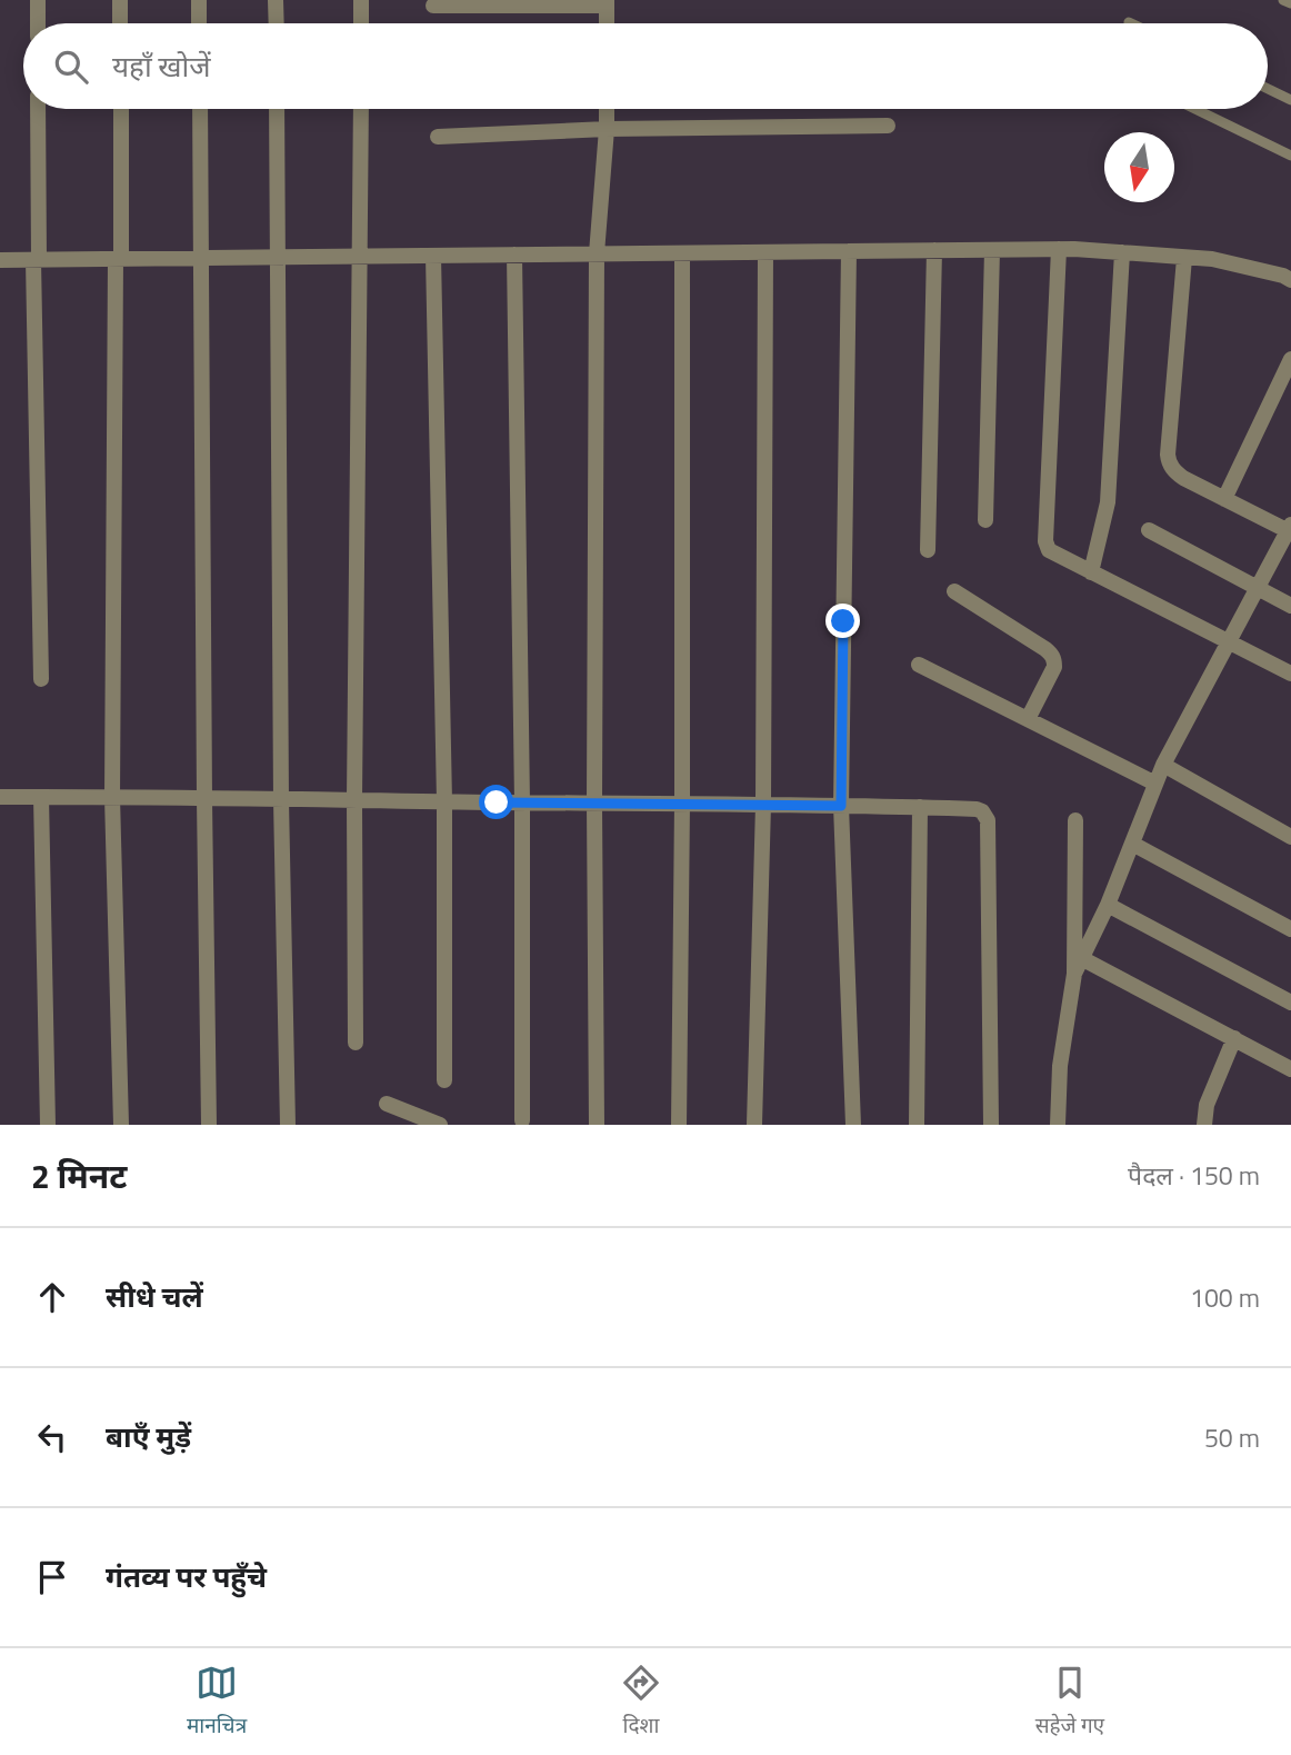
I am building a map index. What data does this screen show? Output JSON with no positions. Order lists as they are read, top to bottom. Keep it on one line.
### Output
{"north":"bottom","page":{"search":"यहाँ खोजें","heading":["2 मिनट","पैदल · 150 m"],"list":[["सीधे चलें","100 m"],["बाएँ मुड़ें","50 m"],"गंतव्य पर पहुँचे"],"nav":["मानचित्र","दिशा","सहेजे गए"]}}
